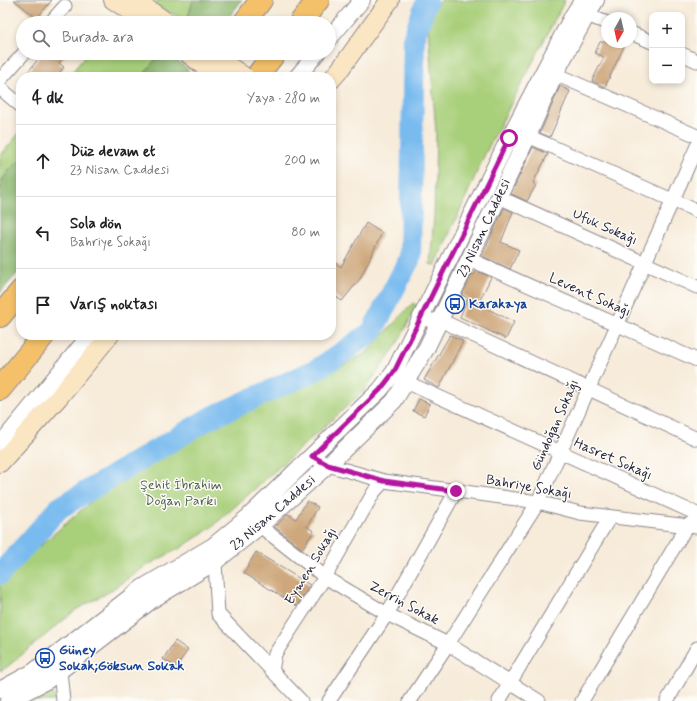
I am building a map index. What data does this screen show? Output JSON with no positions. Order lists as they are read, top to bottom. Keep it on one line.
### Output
{"streets":{"street":["Ufuk Sokağı","23 Nisan Caddesi","Levent Sokağı","Gündoğan Sokağı","Hasret Sokağı","Bahriye Sokağı","Eymen Sokağı","Zerrin Sokak"]},"crossings":[["Ufuk Sokağı","23 Nisan Caddesi"],["Ufuk Sokağı","Gündoğan Sokağı"],["23 Nisan Caddesi","Levent Sokağı"],["23 Nisan Caddesi","Hasret Sokağı"],["23 Nisan Caddesi","Bahriye Sokağı"],["23 Nisan Caddesi","Zerrin Sokak"],["Levent Sokağı","Gündoğan Sokağı"],["Gündoğan Sokağı","Hasret Sokağı"],["Gündoğan Sokağı","Bahriye Sokağı"],["Gündoğan Sokağı","Zerrin Sokak"],["Bahriye Sokağı","Eymen Sokağı"],["Eymen Sokağı","Zerrin Sokak"]],"parks":["Şehit İbrahim Doğan Parkı"],"places":{"bus stop":["Karakaya","Güney Sokak;Göksun Sokak"]},"north":"bottom","page":{"map_buttons":["+","−"],"search":"Burada ara","heading":["4 dk","Yaya · 280 m"],"list":[["Düz devam et","23 Nisan Caddesi","200 m"],["Sola dön","Bahriye Sokağı","80 m"],"Varış noktası"]}}
